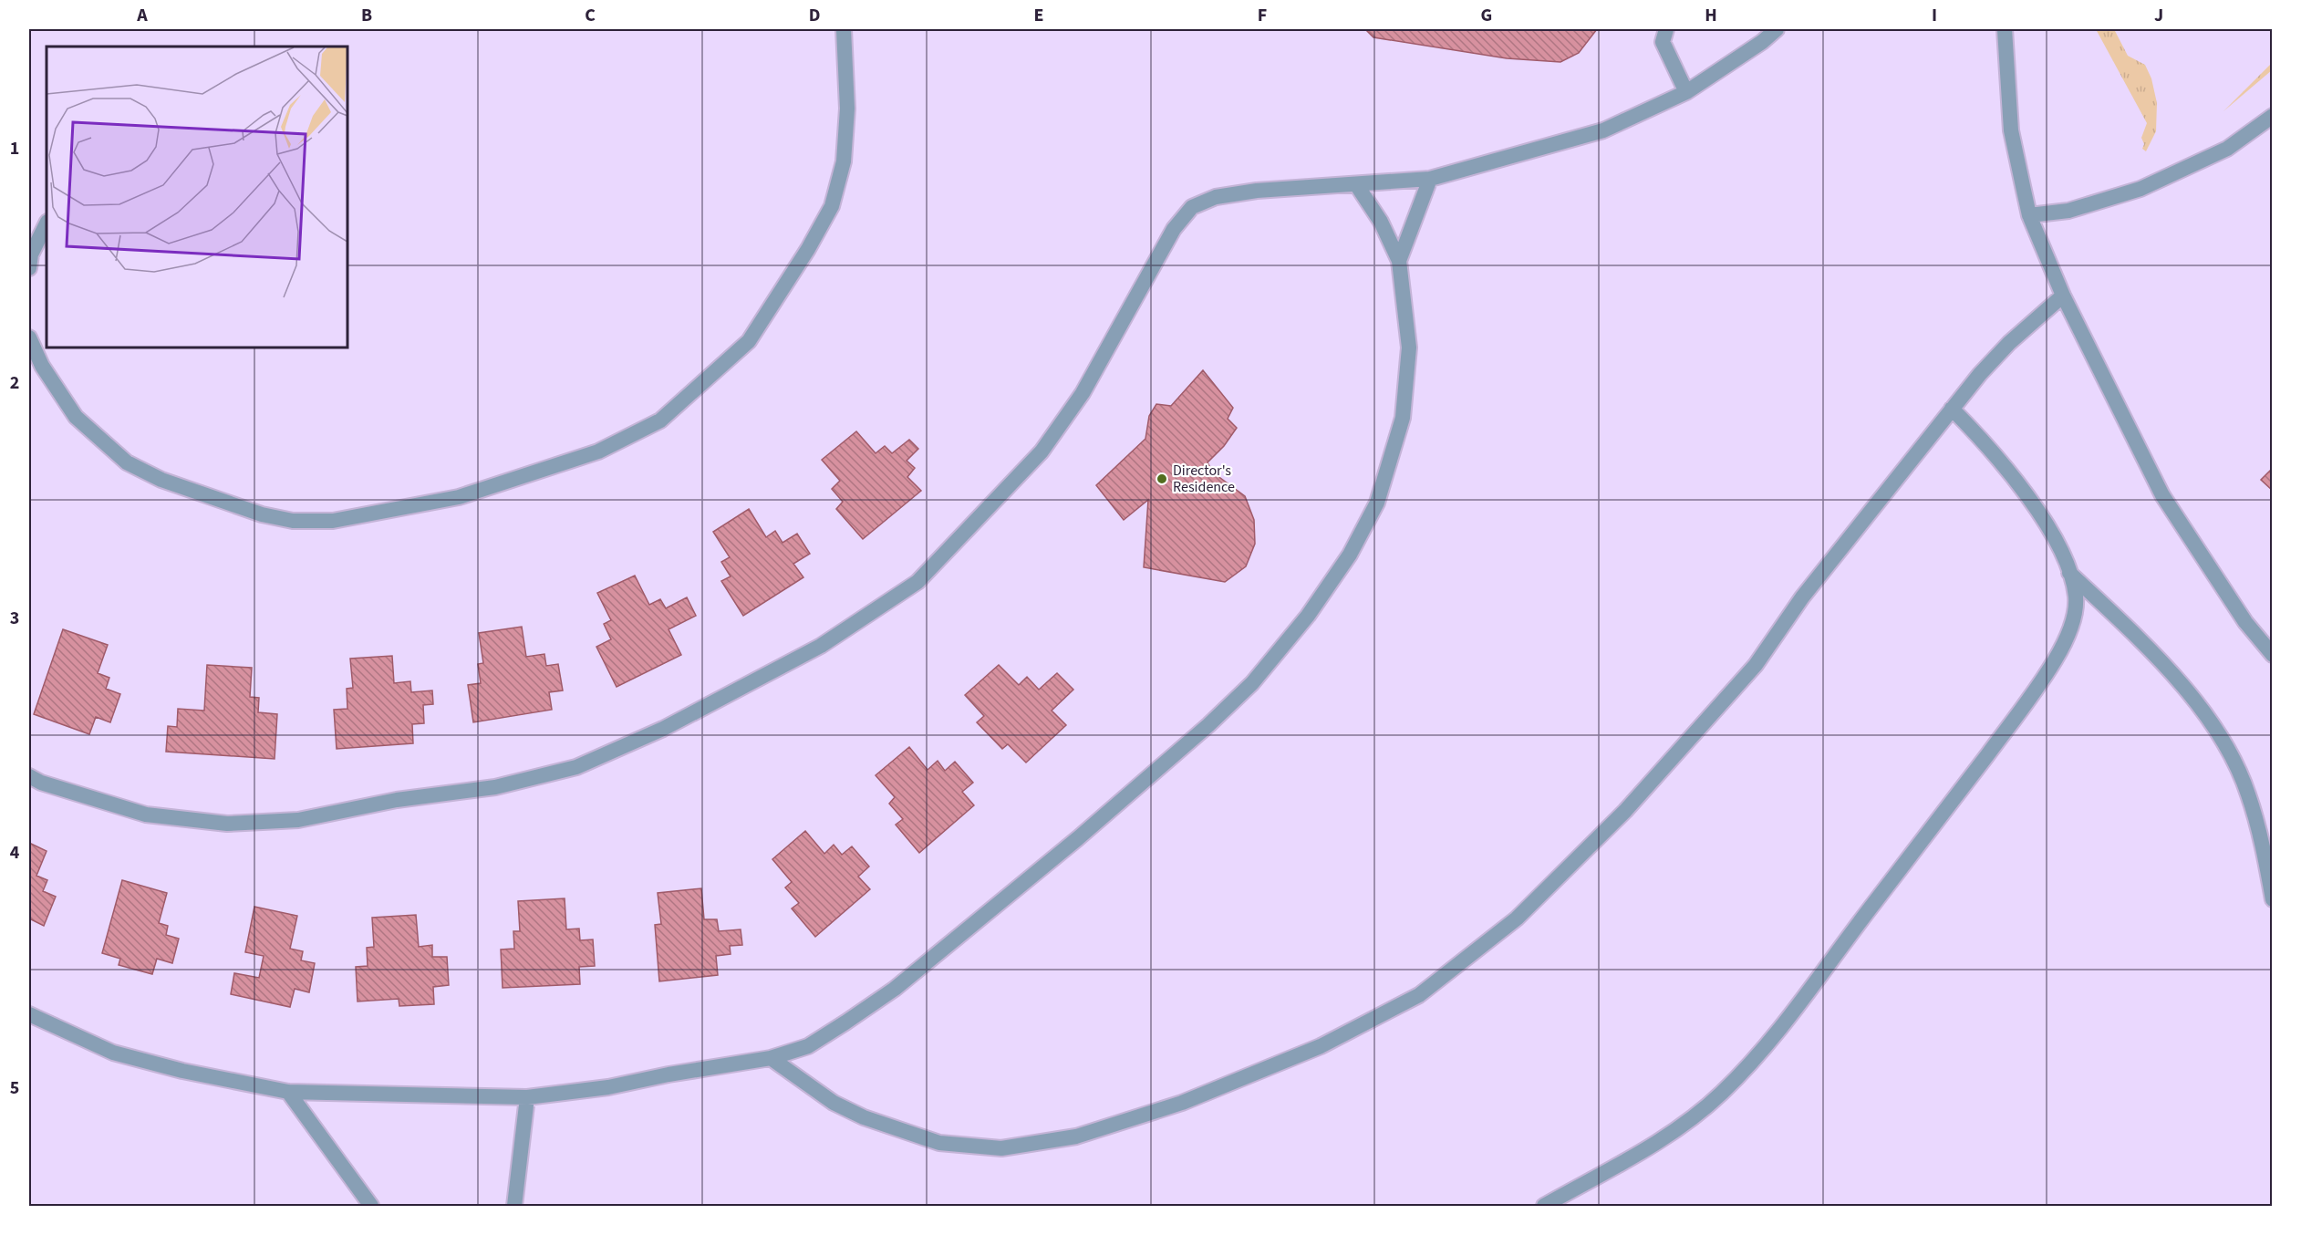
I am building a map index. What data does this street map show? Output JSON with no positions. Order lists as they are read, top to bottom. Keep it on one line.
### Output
{"places":["Director's Residence"],"grid":{"columns":["A","B","C","D","E","F","G","H","I","J"],"rows":["1","2","3","4","5"]}}
